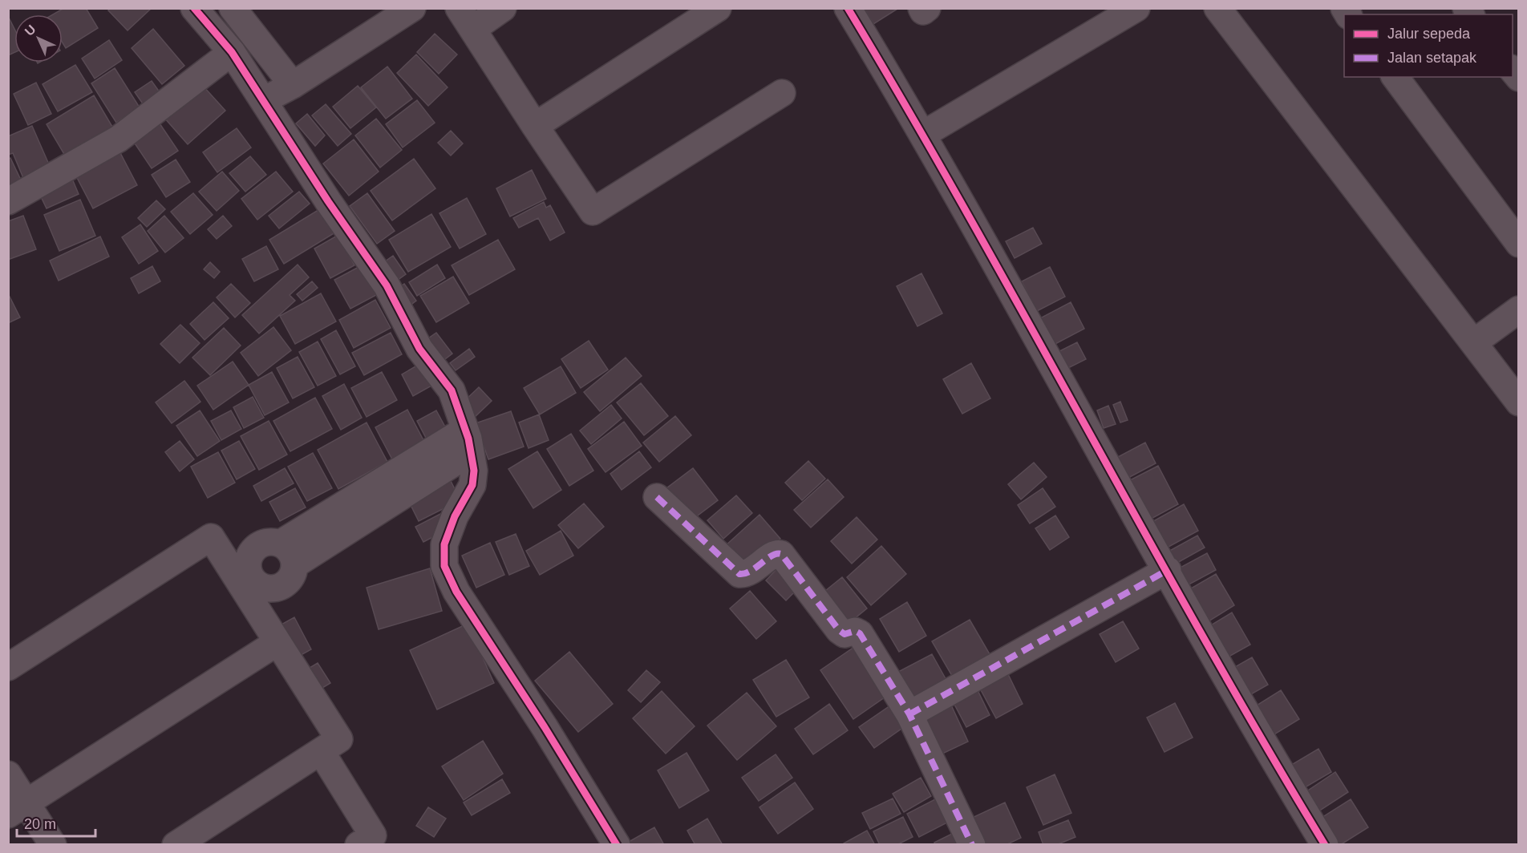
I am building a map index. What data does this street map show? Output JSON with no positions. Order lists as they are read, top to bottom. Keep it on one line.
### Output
{"legend":["Jalur sepeda","Jalan setapak"],"scale_bar":"20 m","north":"top left"}
